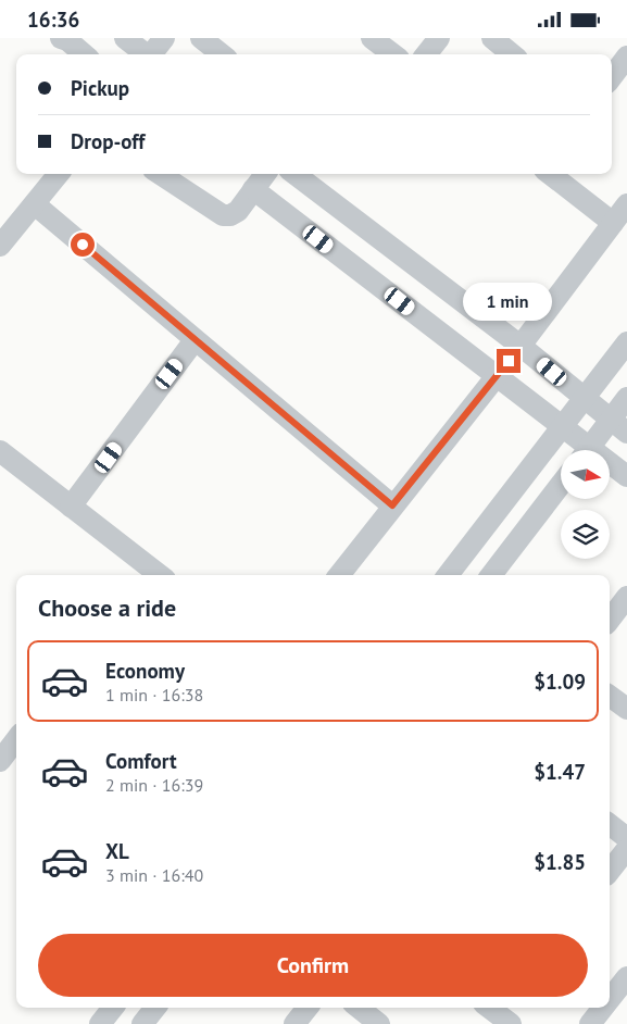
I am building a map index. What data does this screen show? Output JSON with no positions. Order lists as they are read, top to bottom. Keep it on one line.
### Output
{"north":"right","page":{"status":"16:36","banner":["Pickup","Drop-off"],"bubble":"1 min","heading":"Choose a ride","list":[{"name":"Economy","note":"1 min · 16:38","value":"$1.09"},{"name":"Comfort","note":"2 min · 16:39","value":"$1.47"},{"name":"XL","note":"3 min · 16:40","value":"$1.85"}],"buttons":"Confirm"}}
